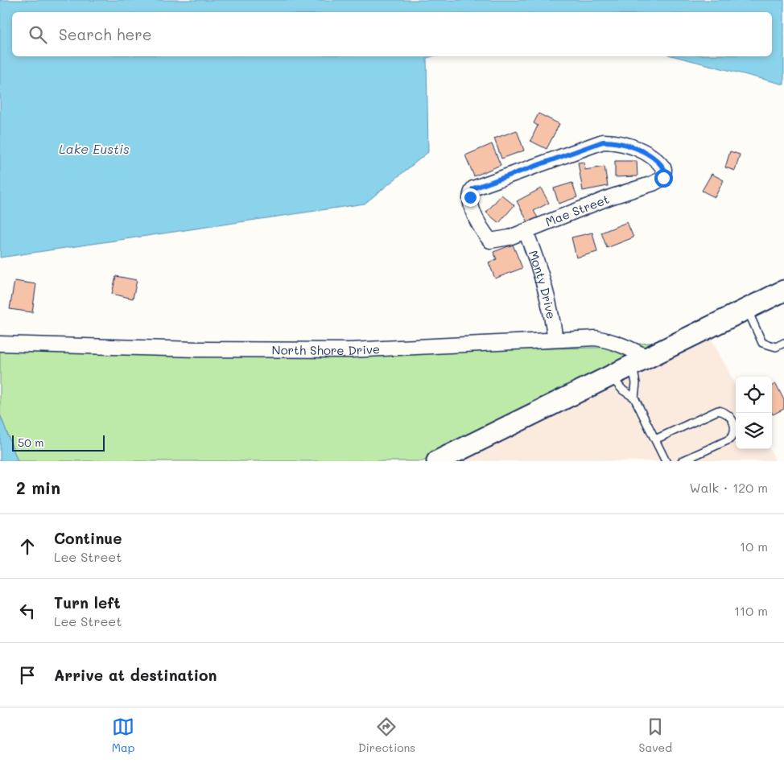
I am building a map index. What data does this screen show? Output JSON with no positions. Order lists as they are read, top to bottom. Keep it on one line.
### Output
{"streets":{"street":["Mae Street","Monty Drive","North Shore Drive"]},"crossings":[["Mae Street","Monty Drive"],["Monty Drive","North Shore Drive"]],"water":["Lake Eustis"],"scale_bar":"50 m","page":{"search":"Search here","scale":"50 m","heading":["2 min","Walk · 120 m"],"list":[["Continue","Lee Street","10 m"],["Turn left","Lee Street","110 m"],"Arrive at destination"],"nav":["Map","Directions","Saved"]}}
